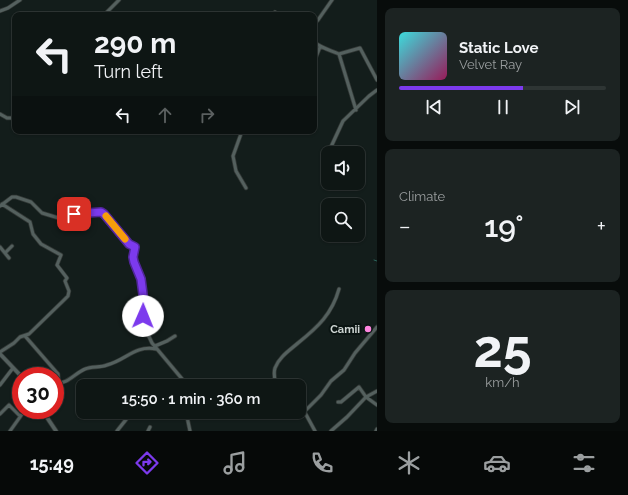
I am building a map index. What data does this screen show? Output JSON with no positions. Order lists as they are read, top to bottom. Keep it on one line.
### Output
{"places":["Camii"],"page":{"turn":["290 m","Turn left"],"song":["Static Love","Velvet Ray"],"tile":["Climate",["25","km/h"]],"heat":["−","19°","+"],"limit":"30","trip":"15:50 · 1 min · 360 m","tabs":"15:49"}}
